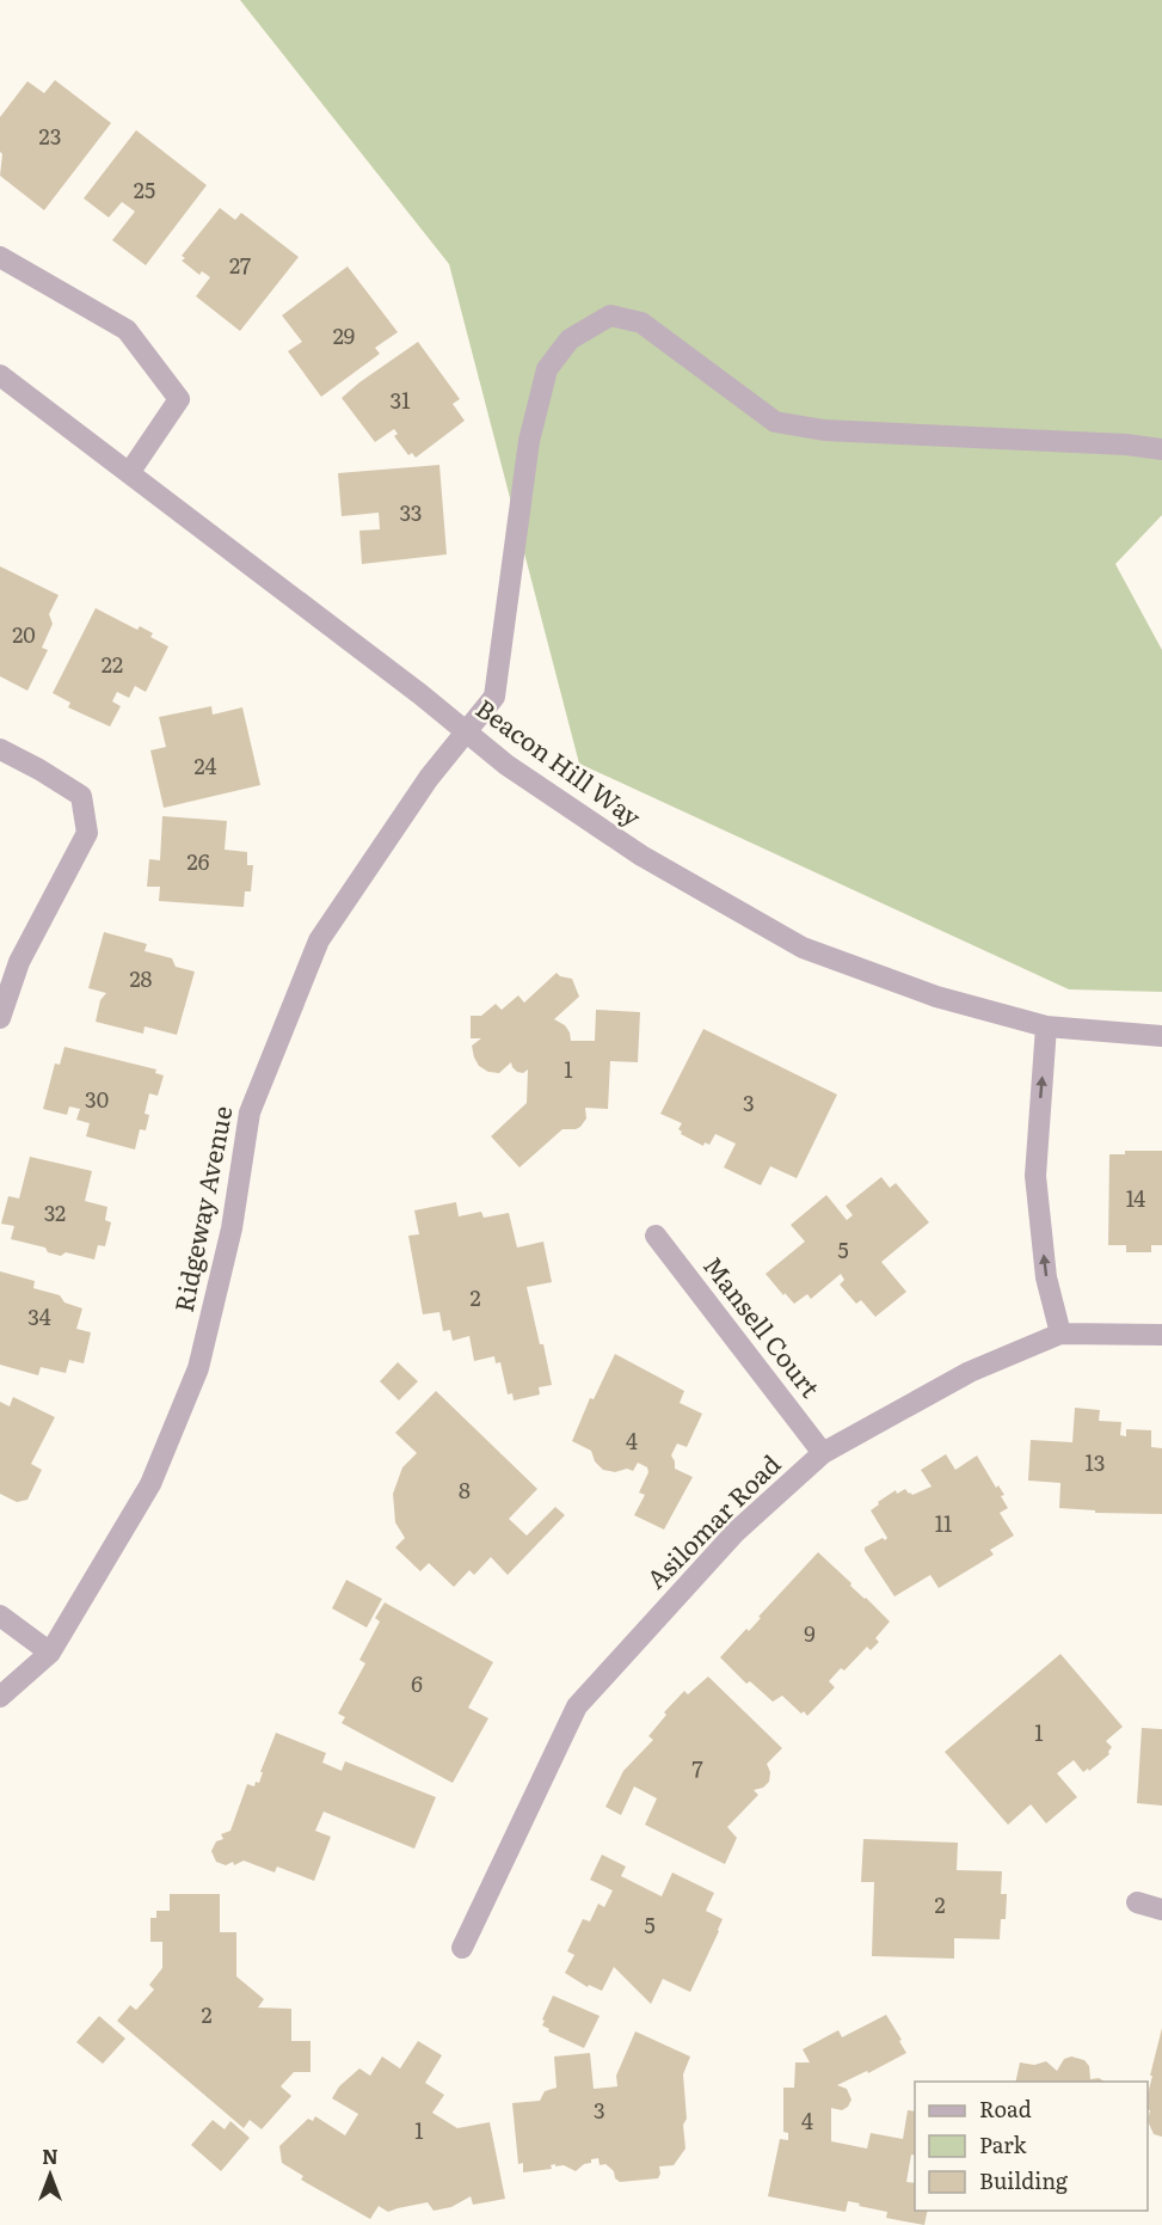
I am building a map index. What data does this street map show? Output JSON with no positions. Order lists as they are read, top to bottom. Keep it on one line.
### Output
{"streets":{"street":["Beacon Hill Way","Ridgeway Avenue","Mansell Court","Asilomar Road"]},"crossings":[["Beacon Hill Way","Ridgeway Avenue"],["Mansell Court","Asilomar Road"]],"house_numbers":["23","25","27","29","31","33","20","22","24","26","28","1","30","3","14","32","5","2","34","4","13","8","11","9","6","1","7","2","5","2","3","4","1"],"legend":["Road","Park","Building"],"north":"top"}
